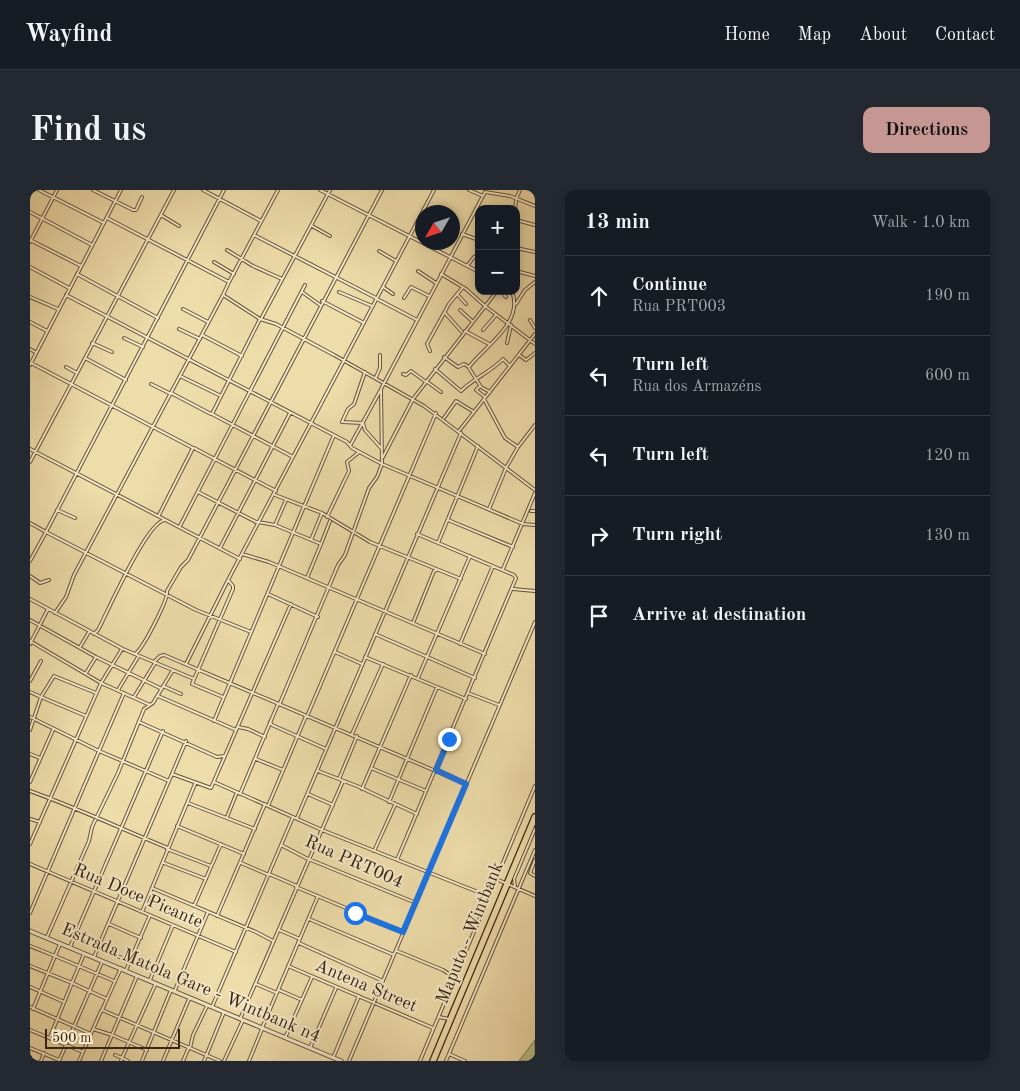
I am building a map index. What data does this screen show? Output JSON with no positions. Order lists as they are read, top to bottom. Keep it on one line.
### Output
{"streets":{"highway":["Maputo - Wintbank"],"street":["Rua PRT004","Rua Doce Picante","Estrada Matola Gare - Wintbank n4","Antena Street"]},"scale_bar":"500 m","north":"bottom left","page":{"header":"Wayfind","nav":["Home","Map","About","Contact"],"buttons":"Directions","title":"Find us","heading":["13 min","Walk · 1.0 km"],"map_buttons":["+","−"],"list":[["Continue","Rua PRT003","190 m"],["Turn left","Rua dos Armazéns","600 m"],["Turn left","120 m"],["Turn right","130 m"],"Arrive at destination"],"scale":"500 m"}}
